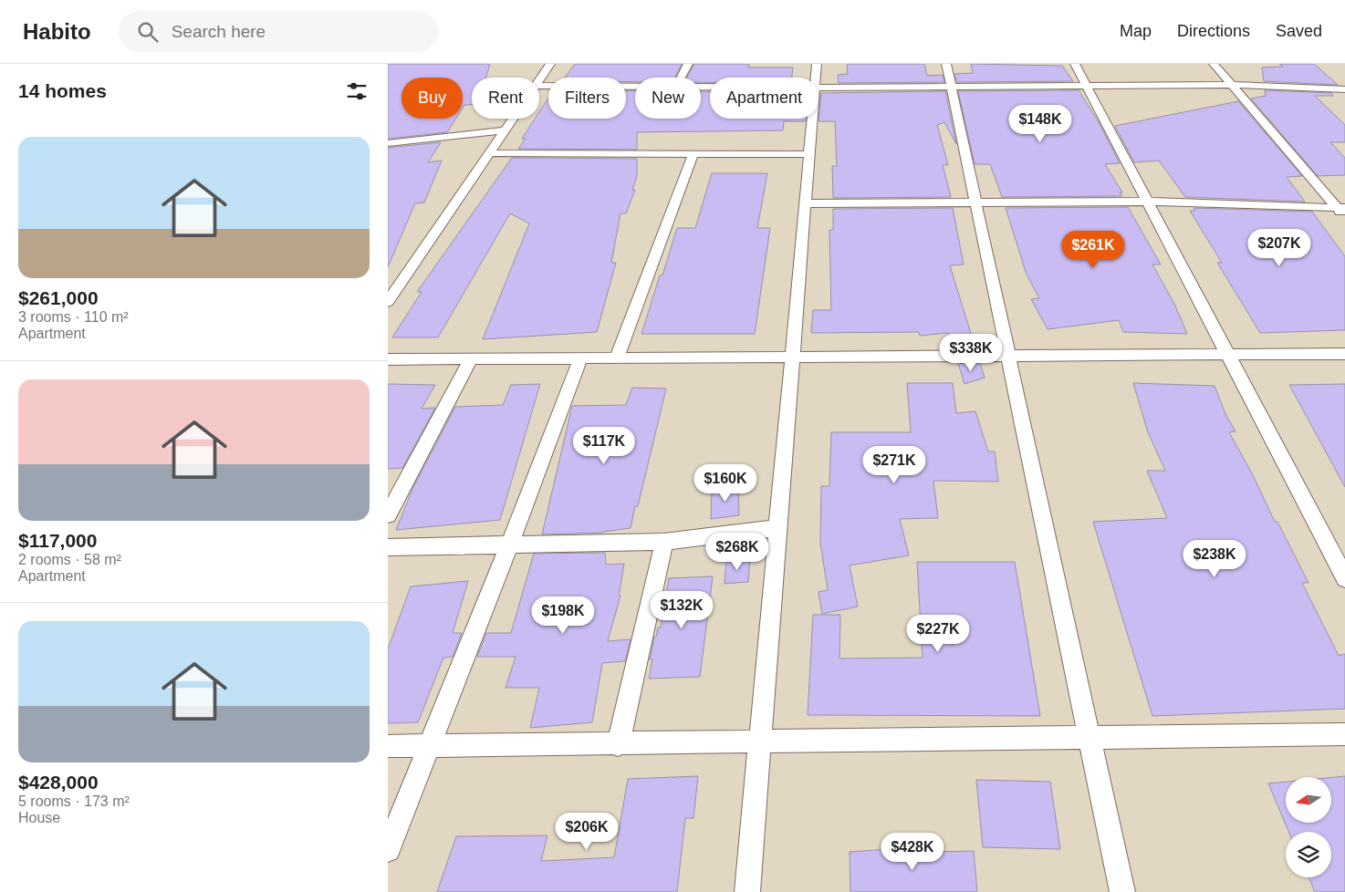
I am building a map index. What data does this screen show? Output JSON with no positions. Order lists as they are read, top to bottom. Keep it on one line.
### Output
{"north":"left","page":{"header":"Habito","search":"Search here","nav":["Map","Directions","Saved"],"heading":"14 homes","chip":["Buy","Rent","Filters","New","Apartment"],"price":["$148K","$207K","$261K","$338K","$117K","$271K","$160K","$268K","$238K","$132K","$198K","$227K","$206K","$428K"],"list":[{"name":"$261,000","note":"3 rooms · 110 m² · Apartment"},{"name":"$117,000","note":"2 rooms · 58 m² · Apartment"},{"name":"$428,000","note":"5 rooms · 173 m² · House"}]}}
